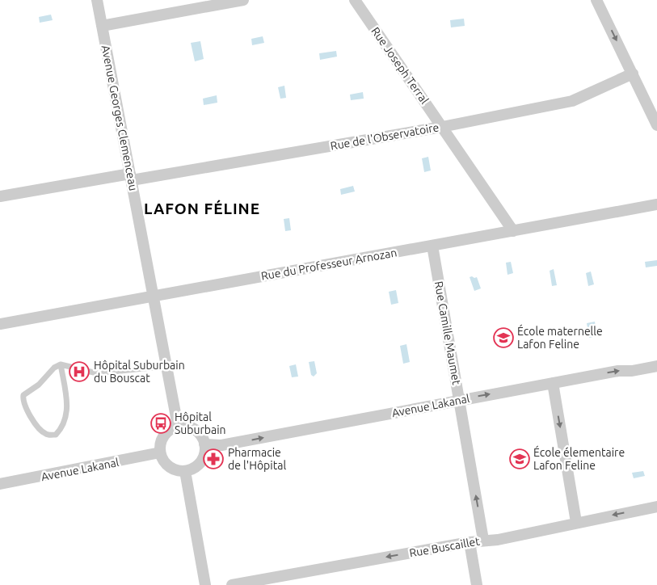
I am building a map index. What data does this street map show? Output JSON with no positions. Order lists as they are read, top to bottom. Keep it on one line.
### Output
{"streets":{"street":["Rue Joseph Terral","Avenue Georges Clemenceau","Rue de l'Observatoire","Rue du Professeur Arnozan","Rue Camille Maumet","Avenue Lakanal","Rue Buscaillet"]},"crossings":[["Rue Joseph Terral","Rue de l'Observatoire"],["Rue Joseph Terral","Rue du Professeur Arnozan"],["Avenue Georges Clemenceau","Rue de l'Observatoire"],["Avenue Georges Clemenceau","Rue du Professeur Arnozan"],["Avenue Georges Clemenceau","Avenue Lakanal"],["Rue du Professeur Arnozan","Rue Camille Maumet"],["Rue Camille Maumet","Avenue Lakanal"],["Rue Camille Maumet","Rue Buscaillet"]],"one_way":["Avenue Lakanal","Rue Buscaillet"],"districts":["LAFON FÉLINE"],"places":{"school or university":["École maternelle Lafon Feline","École élementaire Lafon Feline"],"hospital":["Hôpital Suburbain du Bouscat"],"bus stop":["Hôpital Suburbain"],"pharmacy":["Pharmacie de l'Hôpital"]}}
